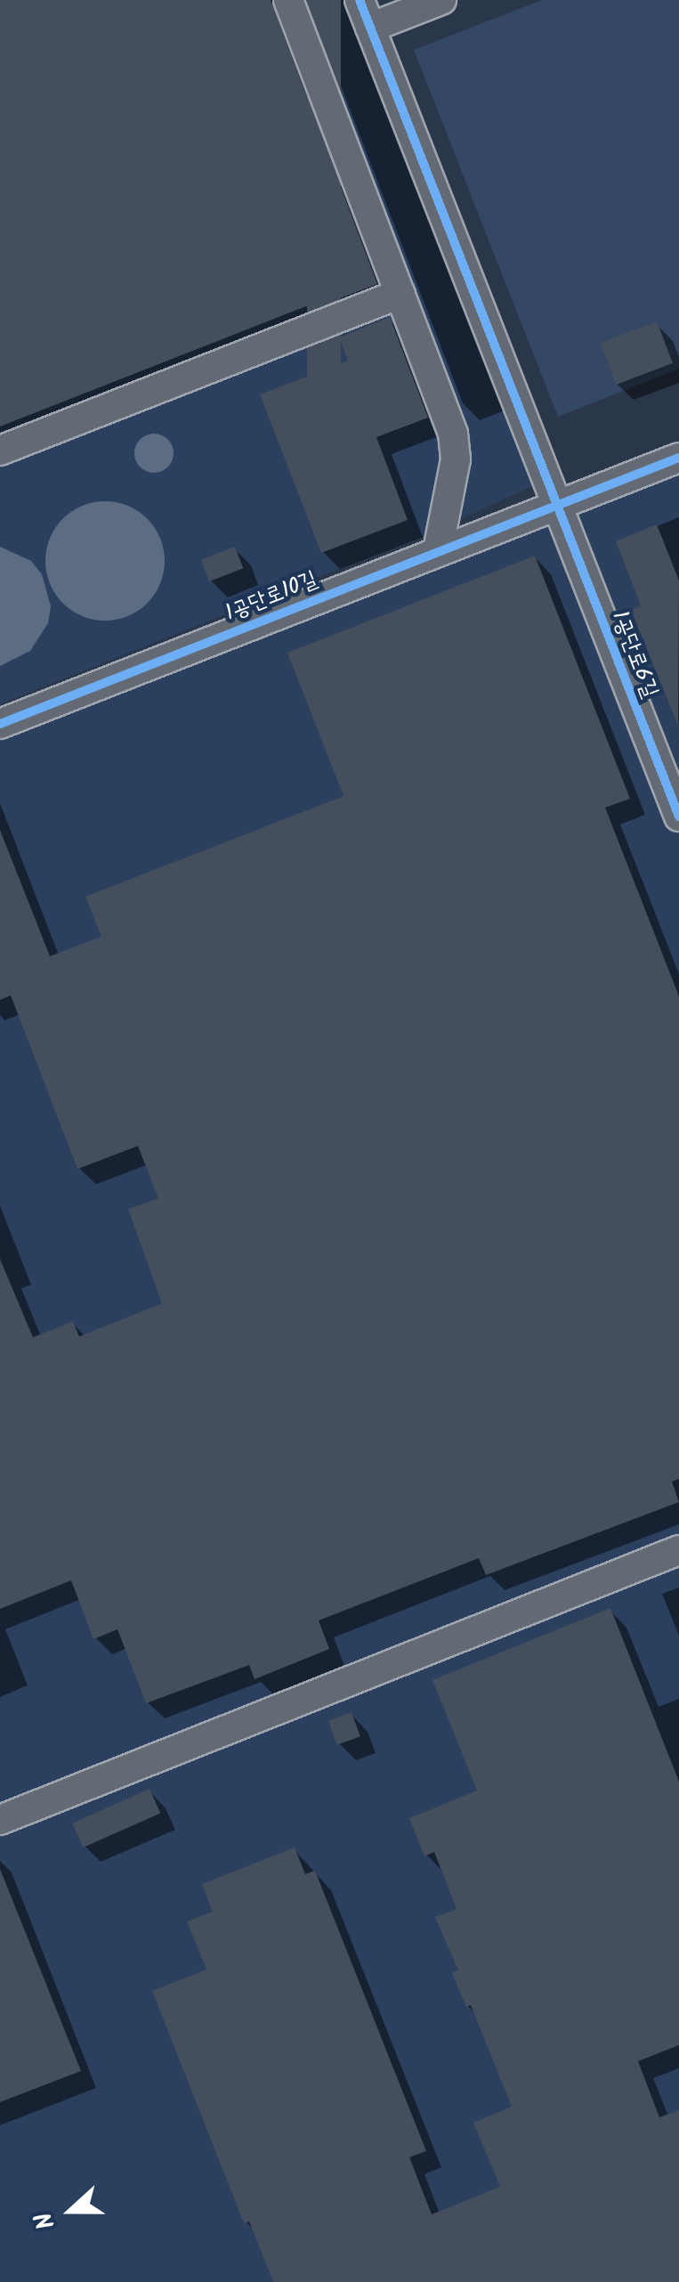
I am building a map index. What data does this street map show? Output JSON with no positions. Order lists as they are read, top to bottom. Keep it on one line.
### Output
{"streets":{"street":["1공단로10길","1공단로6길"]},"crossings":[["1공단로10길","1공단로6길"]],"north":"left"}
